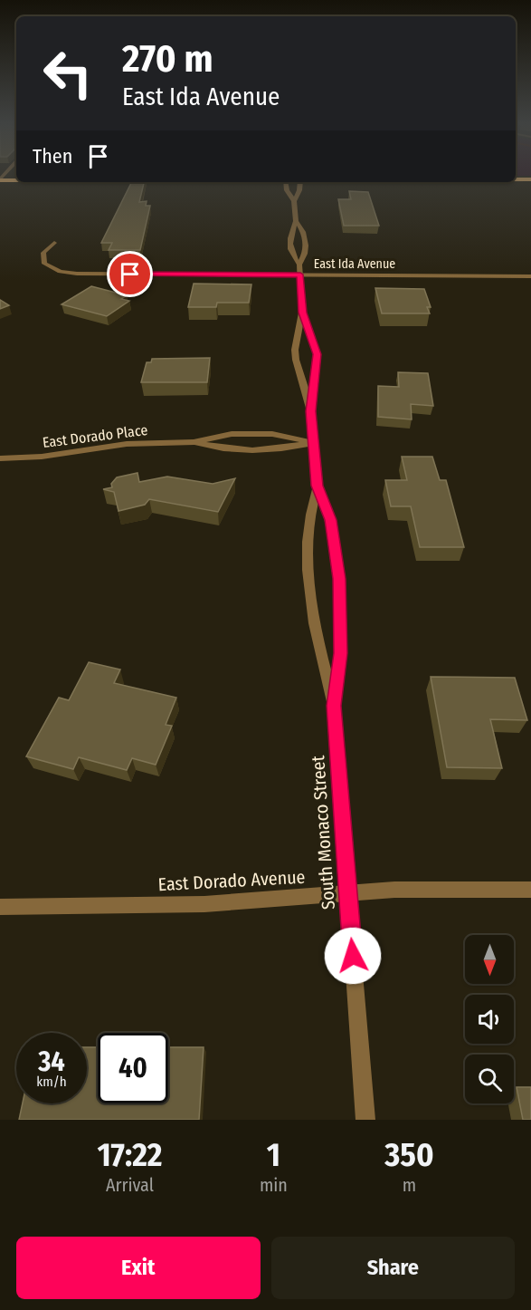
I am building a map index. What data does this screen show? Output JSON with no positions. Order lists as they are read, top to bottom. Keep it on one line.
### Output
{"streets":{"street":["East Ida Avenue","East Dorado Place","South Monaco Street","East Dorado Avenue"]},"crossings":[["East Ida Avenue","South Monaco Street"],["East Dorado Place","South Monaco Street"],["South Monaco Street","East Dorado Avenue"]],"north":"bottom","page":{"turn":["270 m","East Ida Avenue"],"then":"Then","speed":"34 km/h","limit":"40","eta":["17:22","Arrival","1","min","350","m"],"buttons":["Exit","Share"]}}
